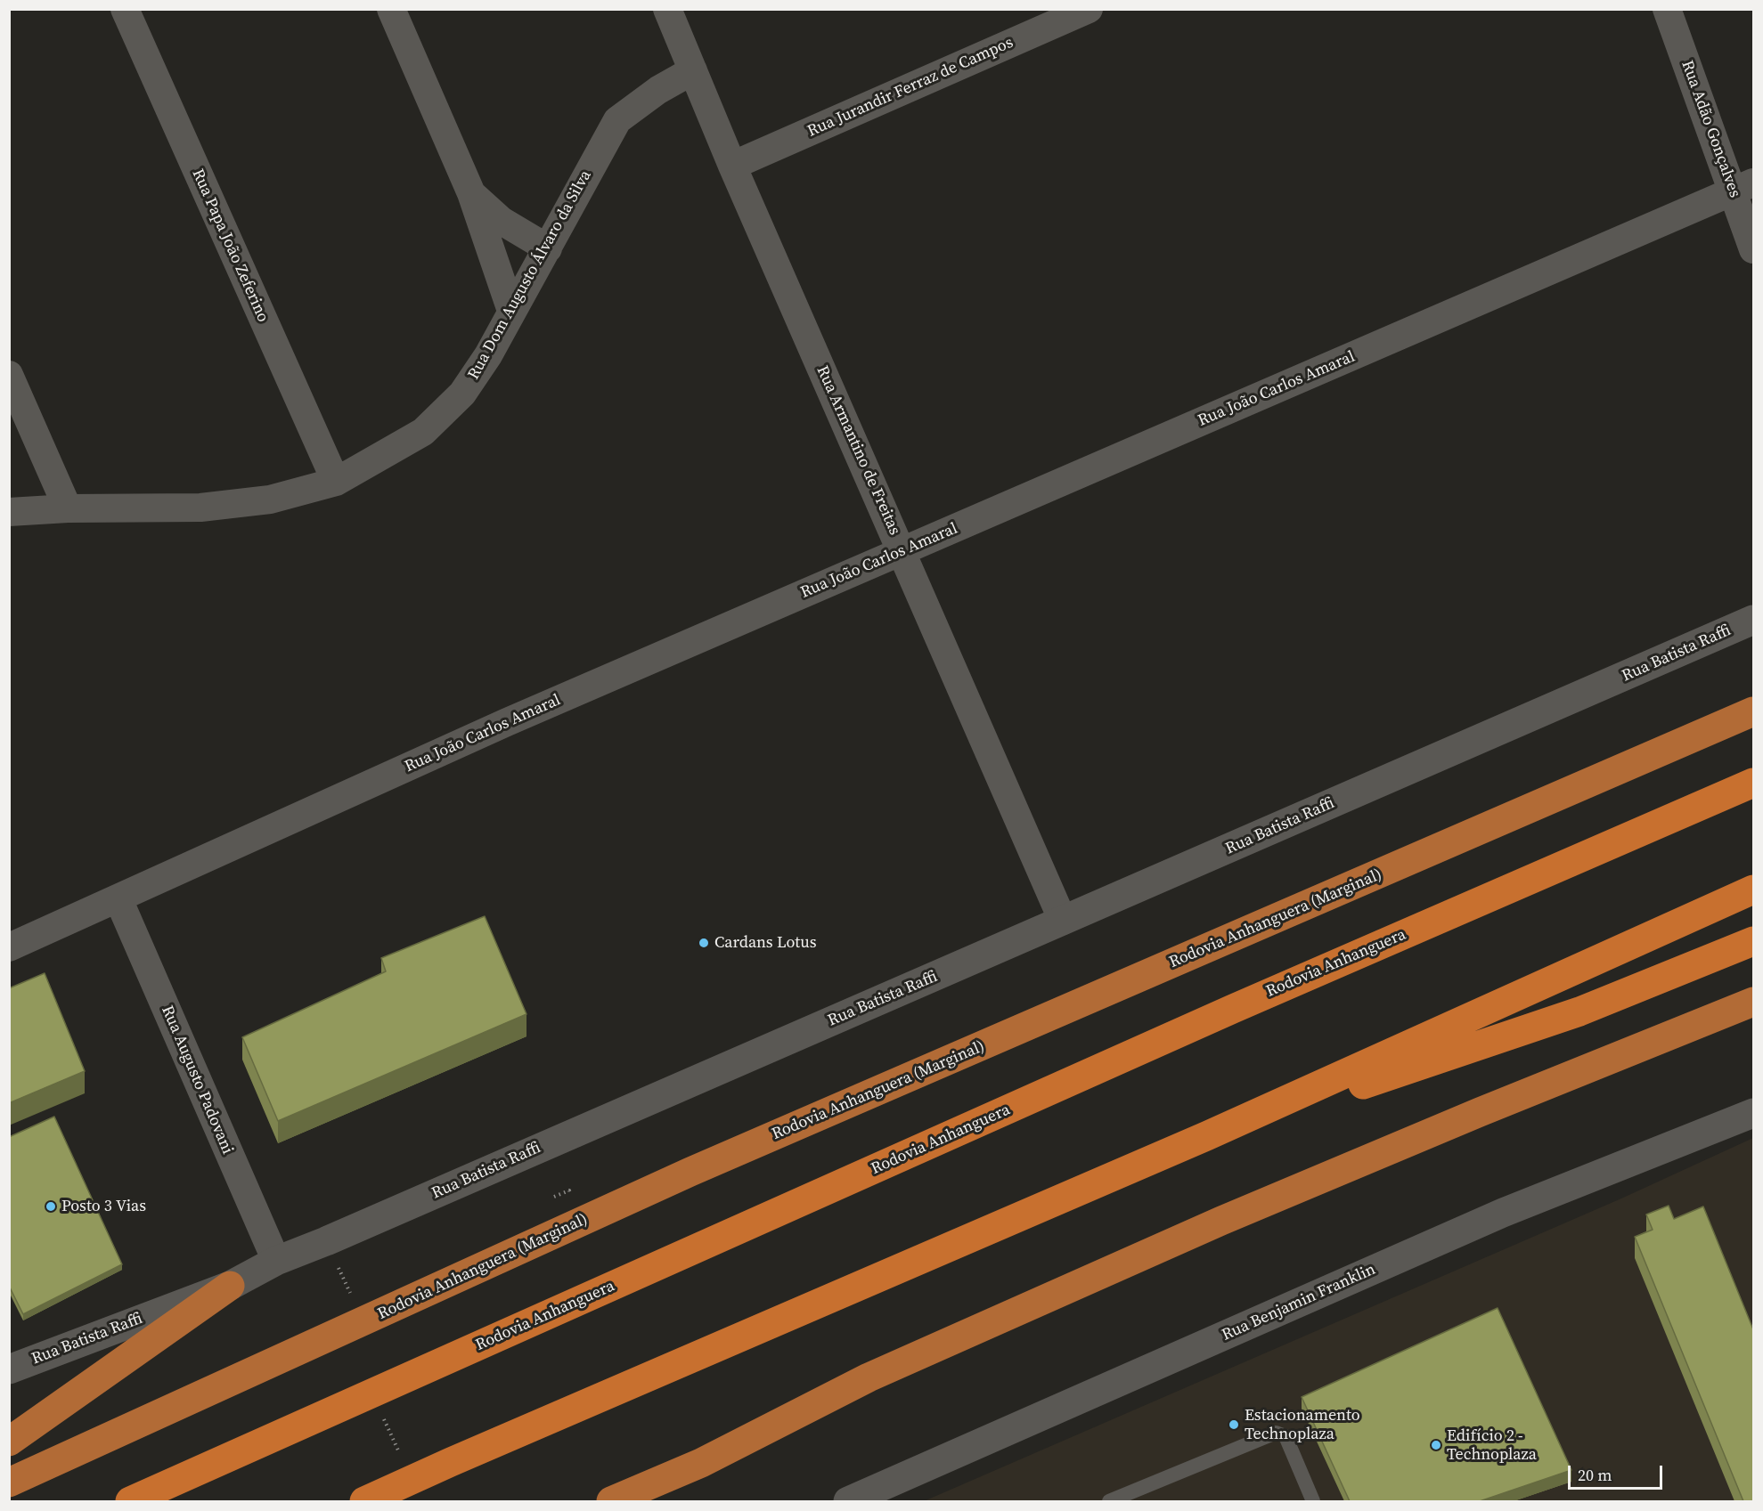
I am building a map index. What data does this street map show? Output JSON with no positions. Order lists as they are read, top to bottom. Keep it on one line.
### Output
{"streets":{"highway":["Rodovia Anhanguera (Marginal)","Rodovia Anhanguera"],"street":["Rua Jurandir Ferraz de Campos","Rua Adão Gonçalves","Rua Papa João Zeferino","Rua Dom Augusto Álvaro da Silva","Rua João Carlos Amaral","Rua Armantino de Freitas","Rua Batista Raffi","Rua Augusto Padovani","Rua Benjamin Franklin"]},"crossings":[["Rua Jurandir Ferraz de Campos","Rua Armantino de Freitas"],["Rua Adão Gonçalves","Rua João Carlos Amaral"],["Rua Papa João Zeferino","Rua Dom Augusto Álvaro da Silva"],["Rua Dom Augusto Álvaro da Silva","Rua Armantino de Freitas"],["Rua João Carlos Amaral","Rua Armantino de Freitas"],["Rua João Carlos Amaral","Rua Augusto Padovani"],["Rua Armantino de Freitas","Rua Batista Raffi"],["Rua Batista Raffi","Rua Augusto Padovani"]],"places":["Cardans Lotus","Posto 3 Vias","Estacionamento Technoplaza","Edifício 2 - Technoplaza"],"scale_bar":"20 m"}
